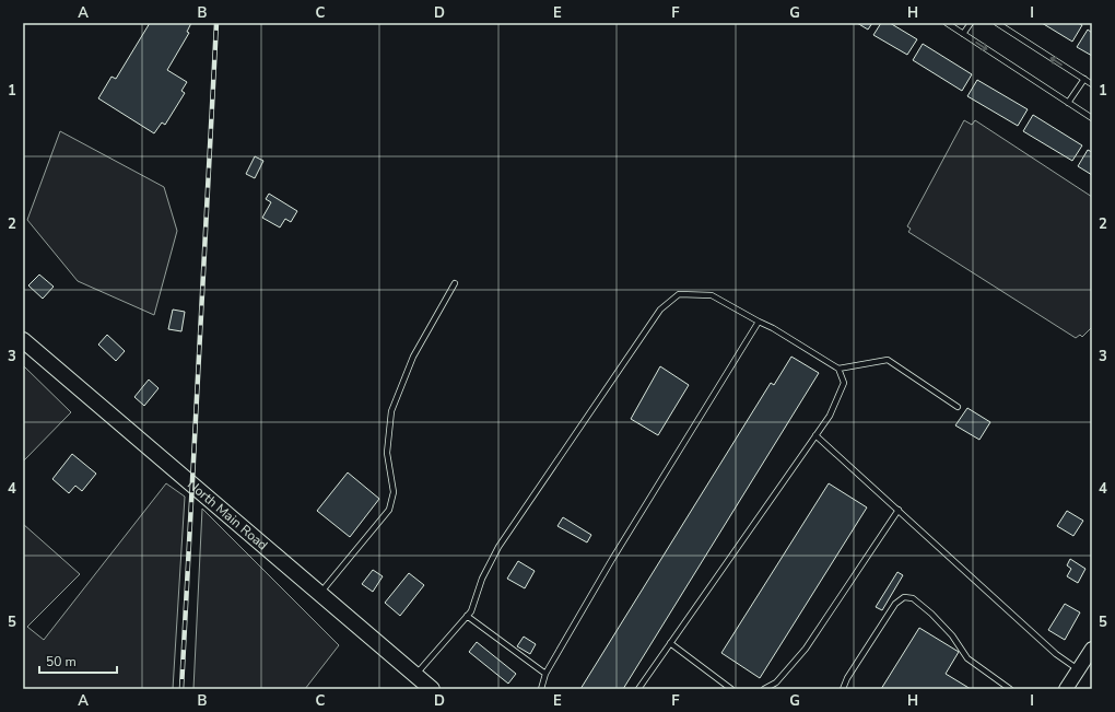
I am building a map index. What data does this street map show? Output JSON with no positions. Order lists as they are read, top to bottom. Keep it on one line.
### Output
{"streets":{"main road":["North Main Road"]},"scale_bar":"50 m","grid":{"columns":["A","B","C","D","E","F","G","H","I"],"rows":["1","2","3","4","5"]}}
